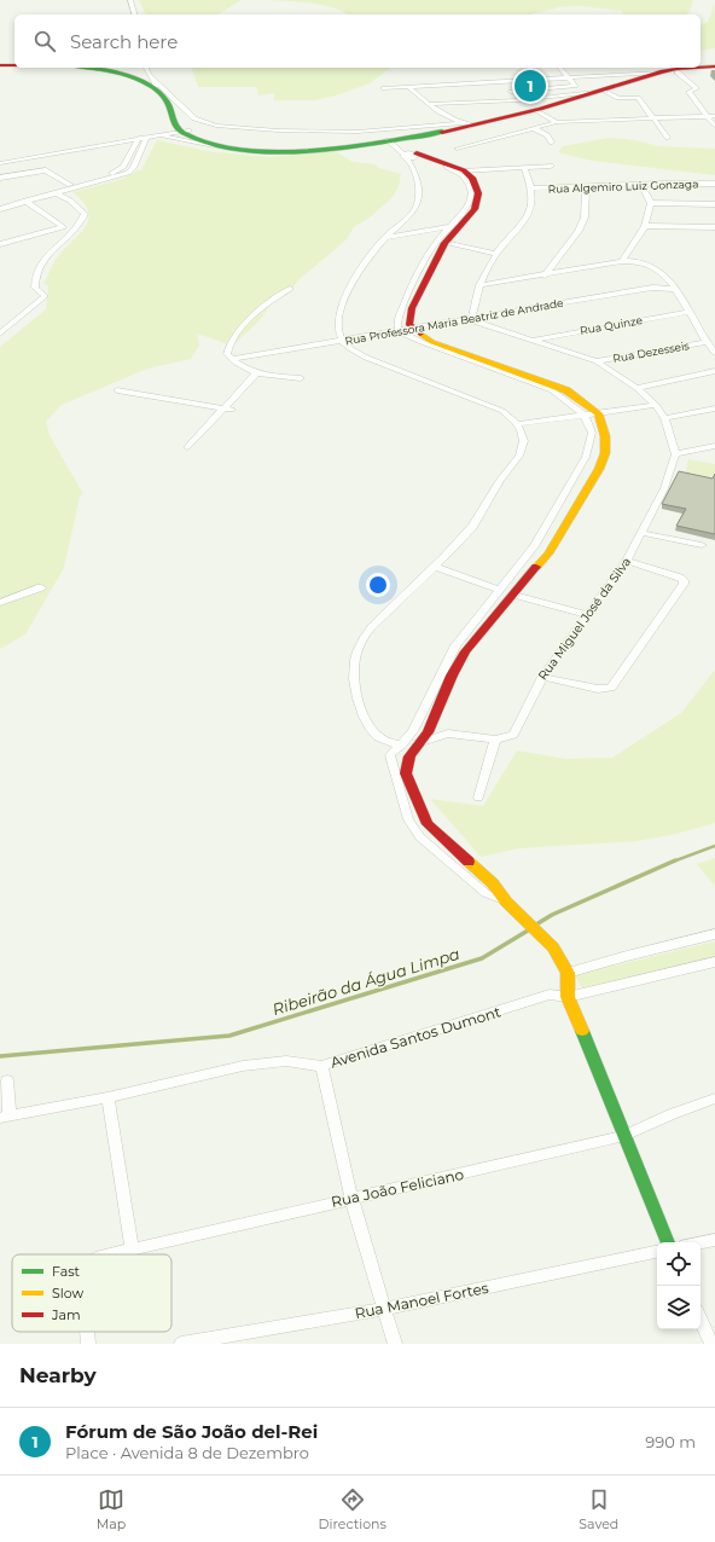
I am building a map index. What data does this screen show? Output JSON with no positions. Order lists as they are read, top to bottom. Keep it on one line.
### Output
{"streets":{"street":["Rua Algemiro Luiz Gonzaga","Rua Professora Maria Beatriz de Andrade","Rua Quinze","Rua Dezesseis","Rua Miguel José da Silva","Avenida Santos Dumont","Rua João Feliciano","Rua Manoel Fortes"]},"water":["Ribeirão da Água Limpa"],"legend":["Fast","Slow","Jam"],"page":{"search":"Search here","pins":"1","heading":"Nearby","list":[{"mark":"1","name":"Fórum de São João del-Rei","note":"Place · Avenida 8 de Dezembro","value":"990 m"}],"nav":["Map","Directions","Saved"]}}
